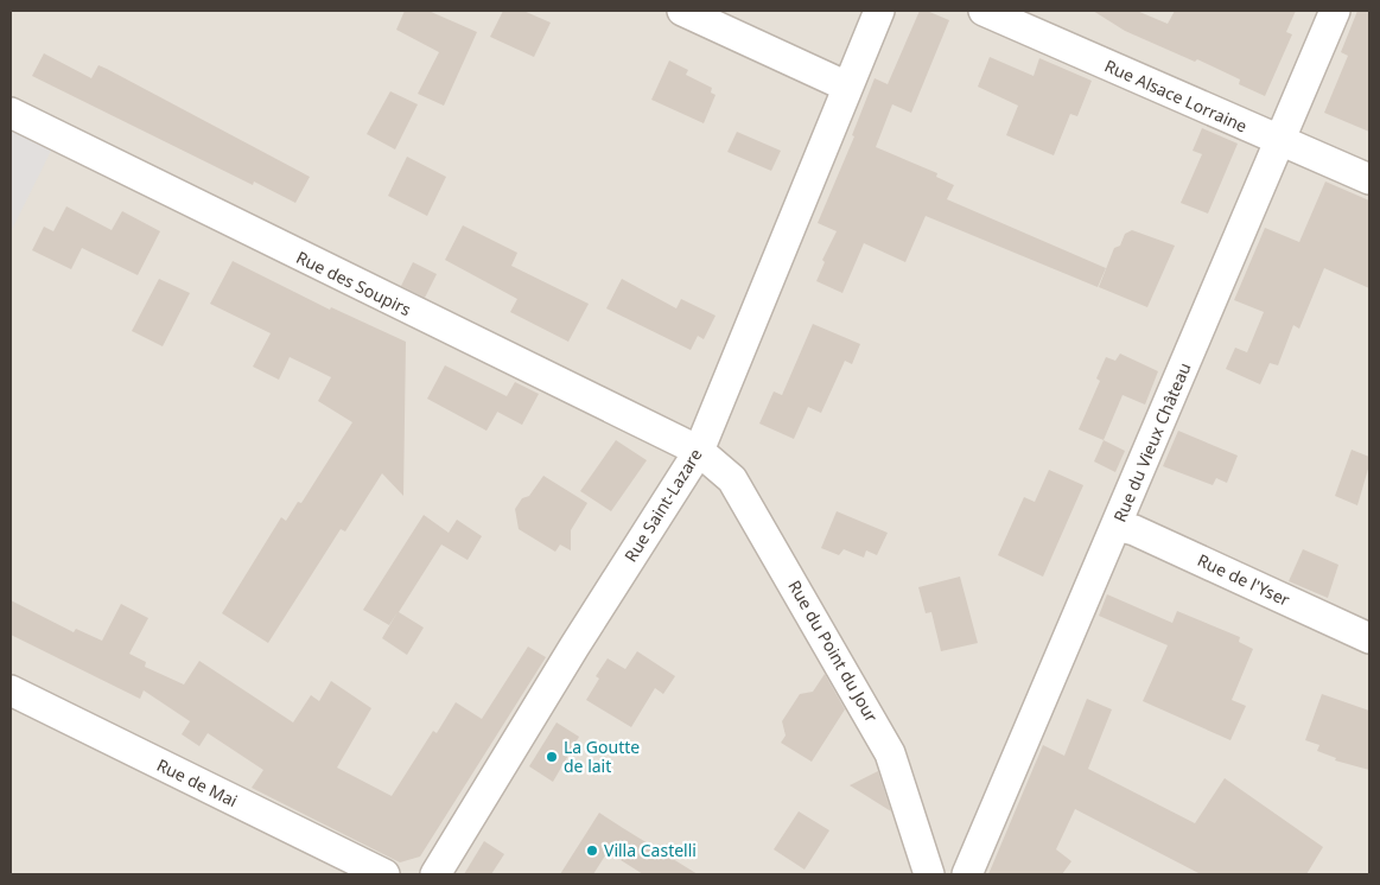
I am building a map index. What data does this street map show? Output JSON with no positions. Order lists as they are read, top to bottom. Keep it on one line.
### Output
{"streets":{"street":["Rue Alsace Lorraine","Rue des Soupirs","Rue du Vieux Château","Rue Saint-Lazare","Rue de l'Yser","Rue du Point du Jour","Rue de Mai"]},"crossings":[["Rue Alsace Lorraine","Rue du Vieux Château"],["Rue des Soupirs","Rue Saint-Lazare"],["Rue des Soupirs","Rue du Point du Jour"],["Rue du Vieux Château","Rue de l'Yser"],["Rue Saint-Lazare","Rue du Point du Jour"]],"places":["La Goutte de lait","Villa Castelli"]}
